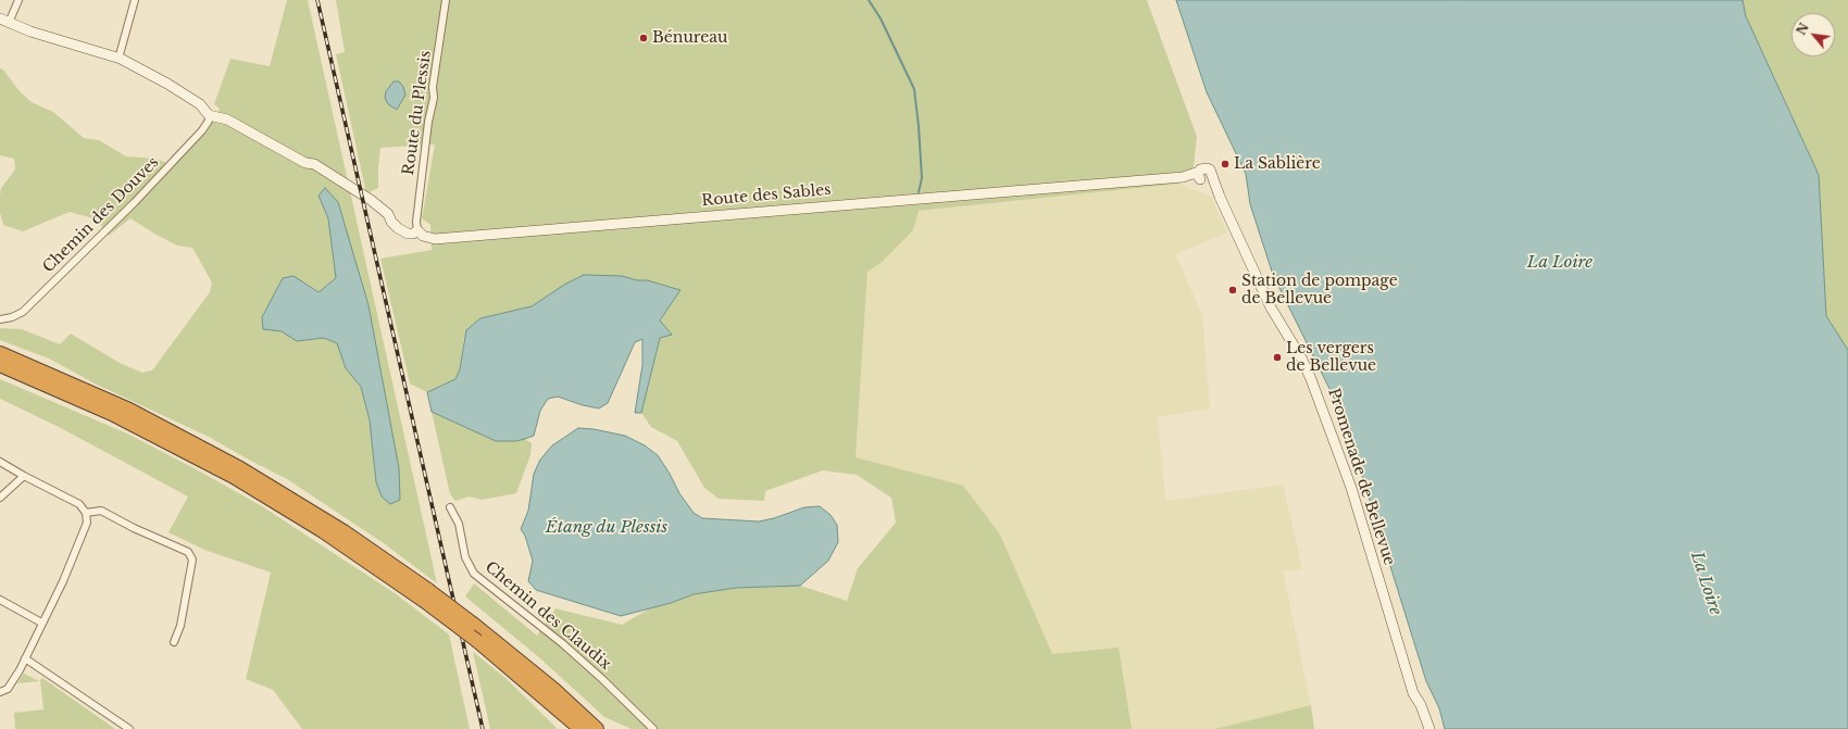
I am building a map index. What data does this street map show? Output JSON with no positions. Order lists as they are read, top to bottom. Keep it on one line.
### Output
{"streets":{"street":["Route du Plessis","Route des Sables","Chemin des Douves","Promenade de Bellevue","Chemin des Claudix"]},"crossings":[["Route du Plessis","Route des Sables"],["Route des Sables","Chemin des Douves"],["Route des Sables","Promenade de Bellevue"]],"water":["La Loire","Étang du Plessis"],"places":["Bénureau","La Sablière","Station de pompage de Bellevue","Les vergers de Bellevue"],"north":"top left"}
